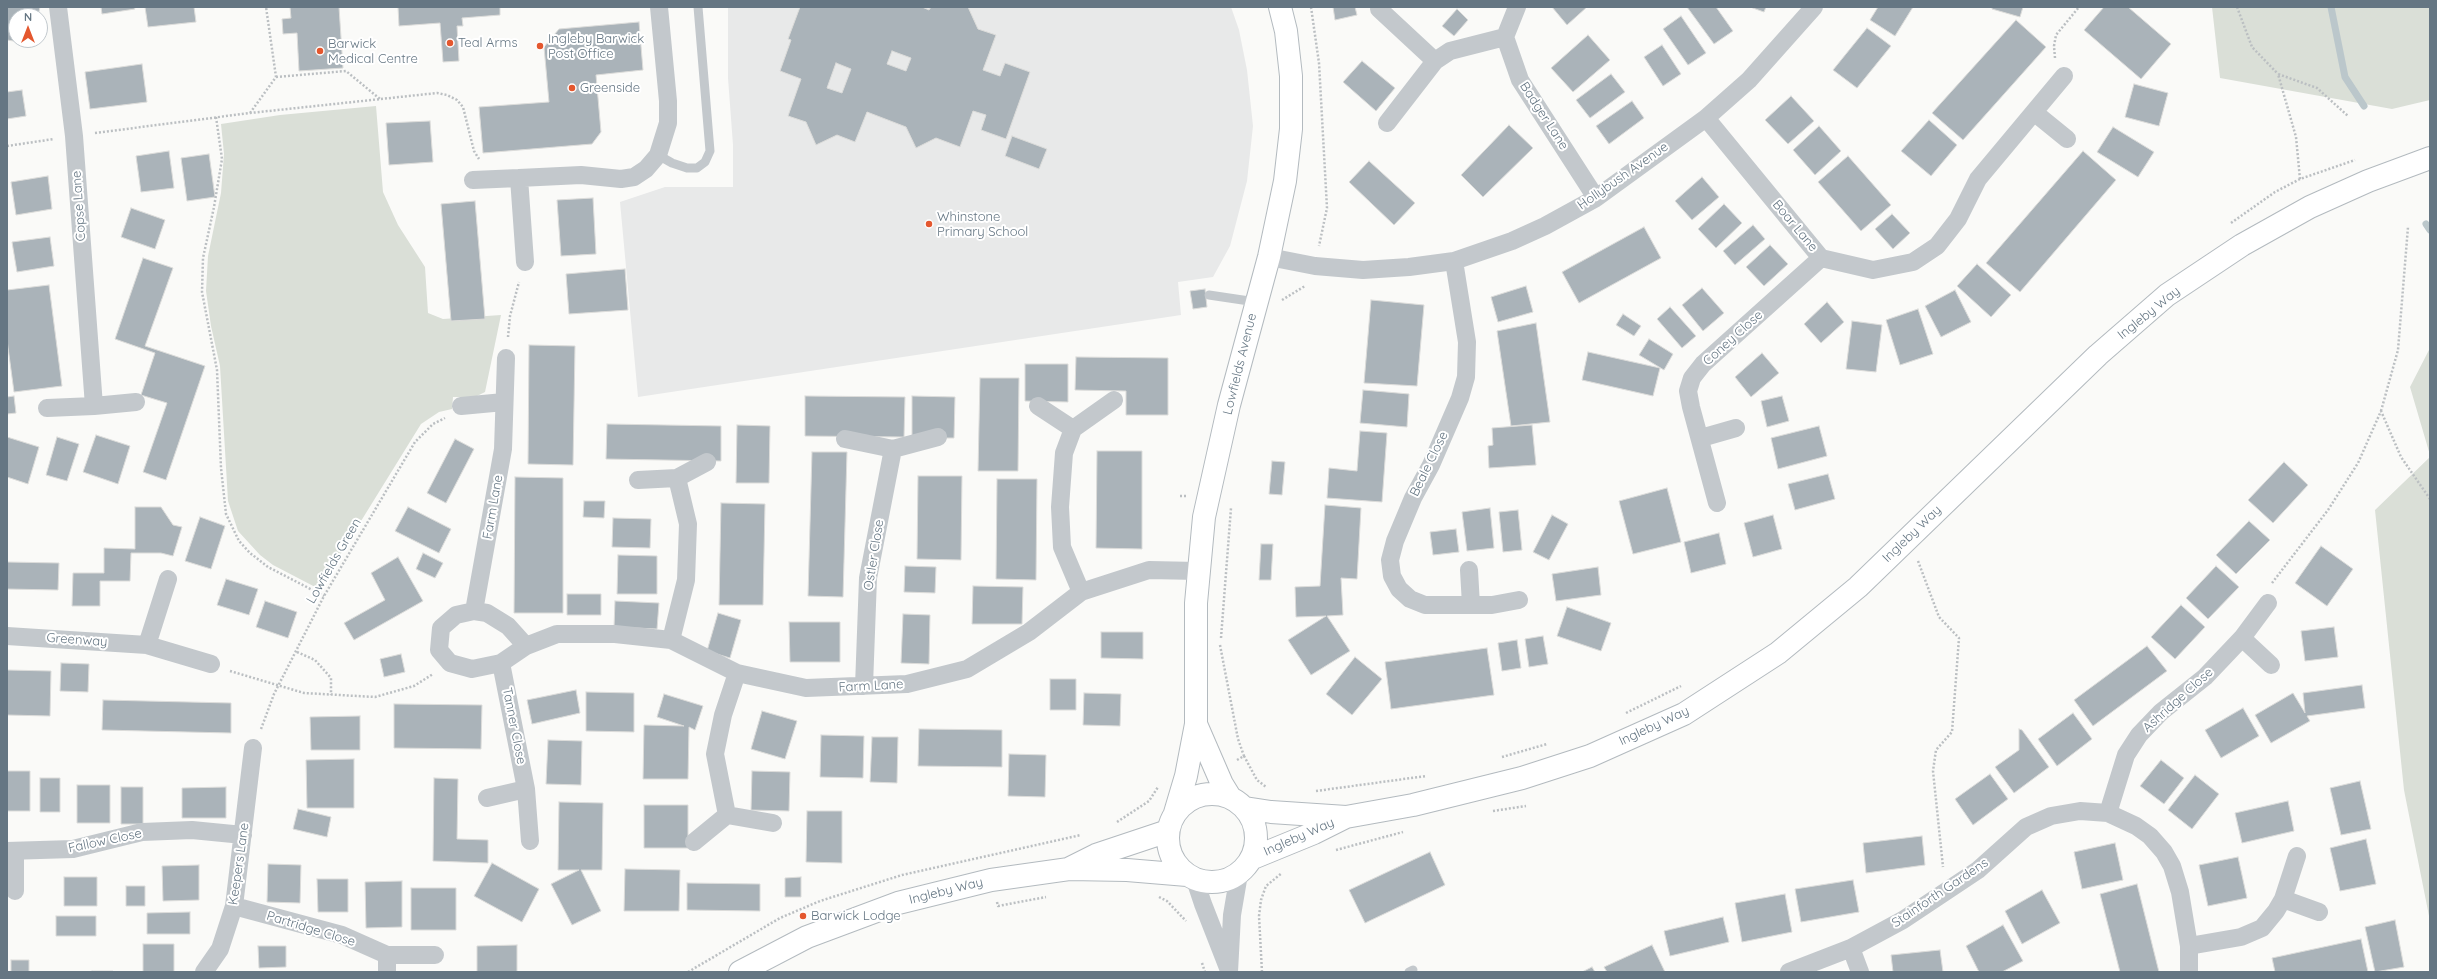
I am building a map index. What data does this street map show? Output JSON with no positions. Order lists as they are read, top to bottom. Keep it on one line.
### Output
{"streets":{"street":["Badger Lane","Hollybush Avenue","Copse Lane","Boar Lane","Ingleby Way","Coney Close","Lowfields Avenue","Beale Close","Farm Lane","Ostler Close","Greenway","Ashridge Close","Tanner Close","Fallow Close","Keepers Lane","Stainforth Gardens","Partridge Close"],"path":["Lowfields Green"]},"crossings":[["Badger Lane","Hollybush Avenue"],["Hollybush Avenue","Boar Lane"],["Hollybush Avenue","Lowfields Avenue"],["Hollybush Avenue","Beale Close"],["Boar Lane","Coney Close"],["Ingleby Way","Lowfields Avenue"],["Lowfields Avenue","Farm Lane"],["Farm Lane","Ostler Close"],["Farm Lane","Tanner Close"],["Lowfields Green","Keepers Lane"],["Ashridge Close","Stainforth Gardens"],["Fallow Close","Keepers Lane"],["Keepers Lane","Partridge Close"]],"places":["Teal Arms","Ingleby Barwick Post Office","Barwick Medical Centre","Greenside","Whinstone Primary School","Barwick Lodge"],"north":"top"}
